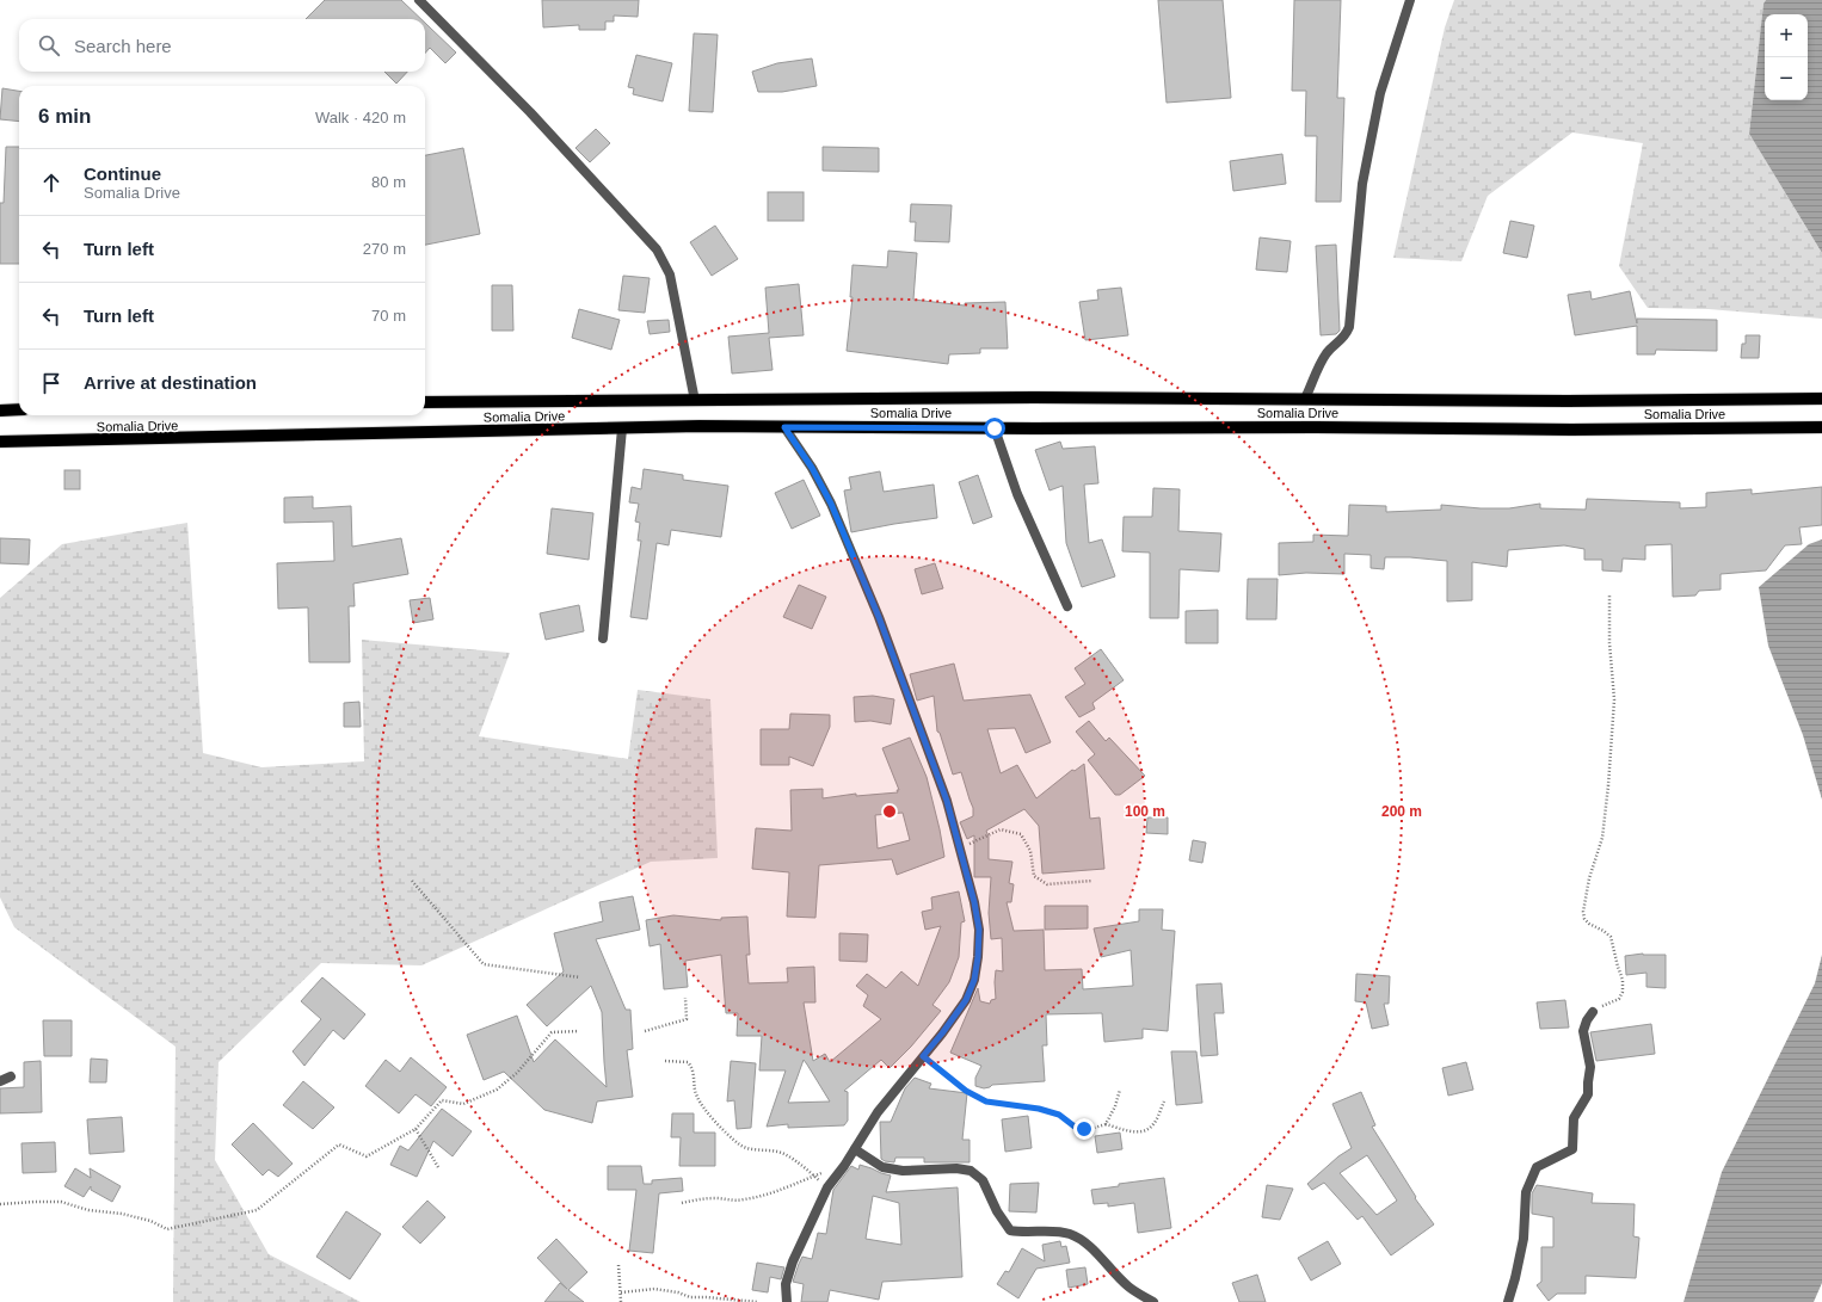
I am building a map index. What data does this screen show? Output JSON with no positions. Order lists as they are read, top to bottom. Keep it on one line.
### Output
{"streets":{"main road":["Somalia Drive"]},"page":{"map_buttons":["+","−"],"search":"Search here","heading":["6 min","Walk · 420 m"],"list":[["Continue","Somalia Drive","80 m"],["Turn left","270 m"],["Turn left","70 m"],"Arrive at destination"]},"rings":["100 m","200 m"]}
